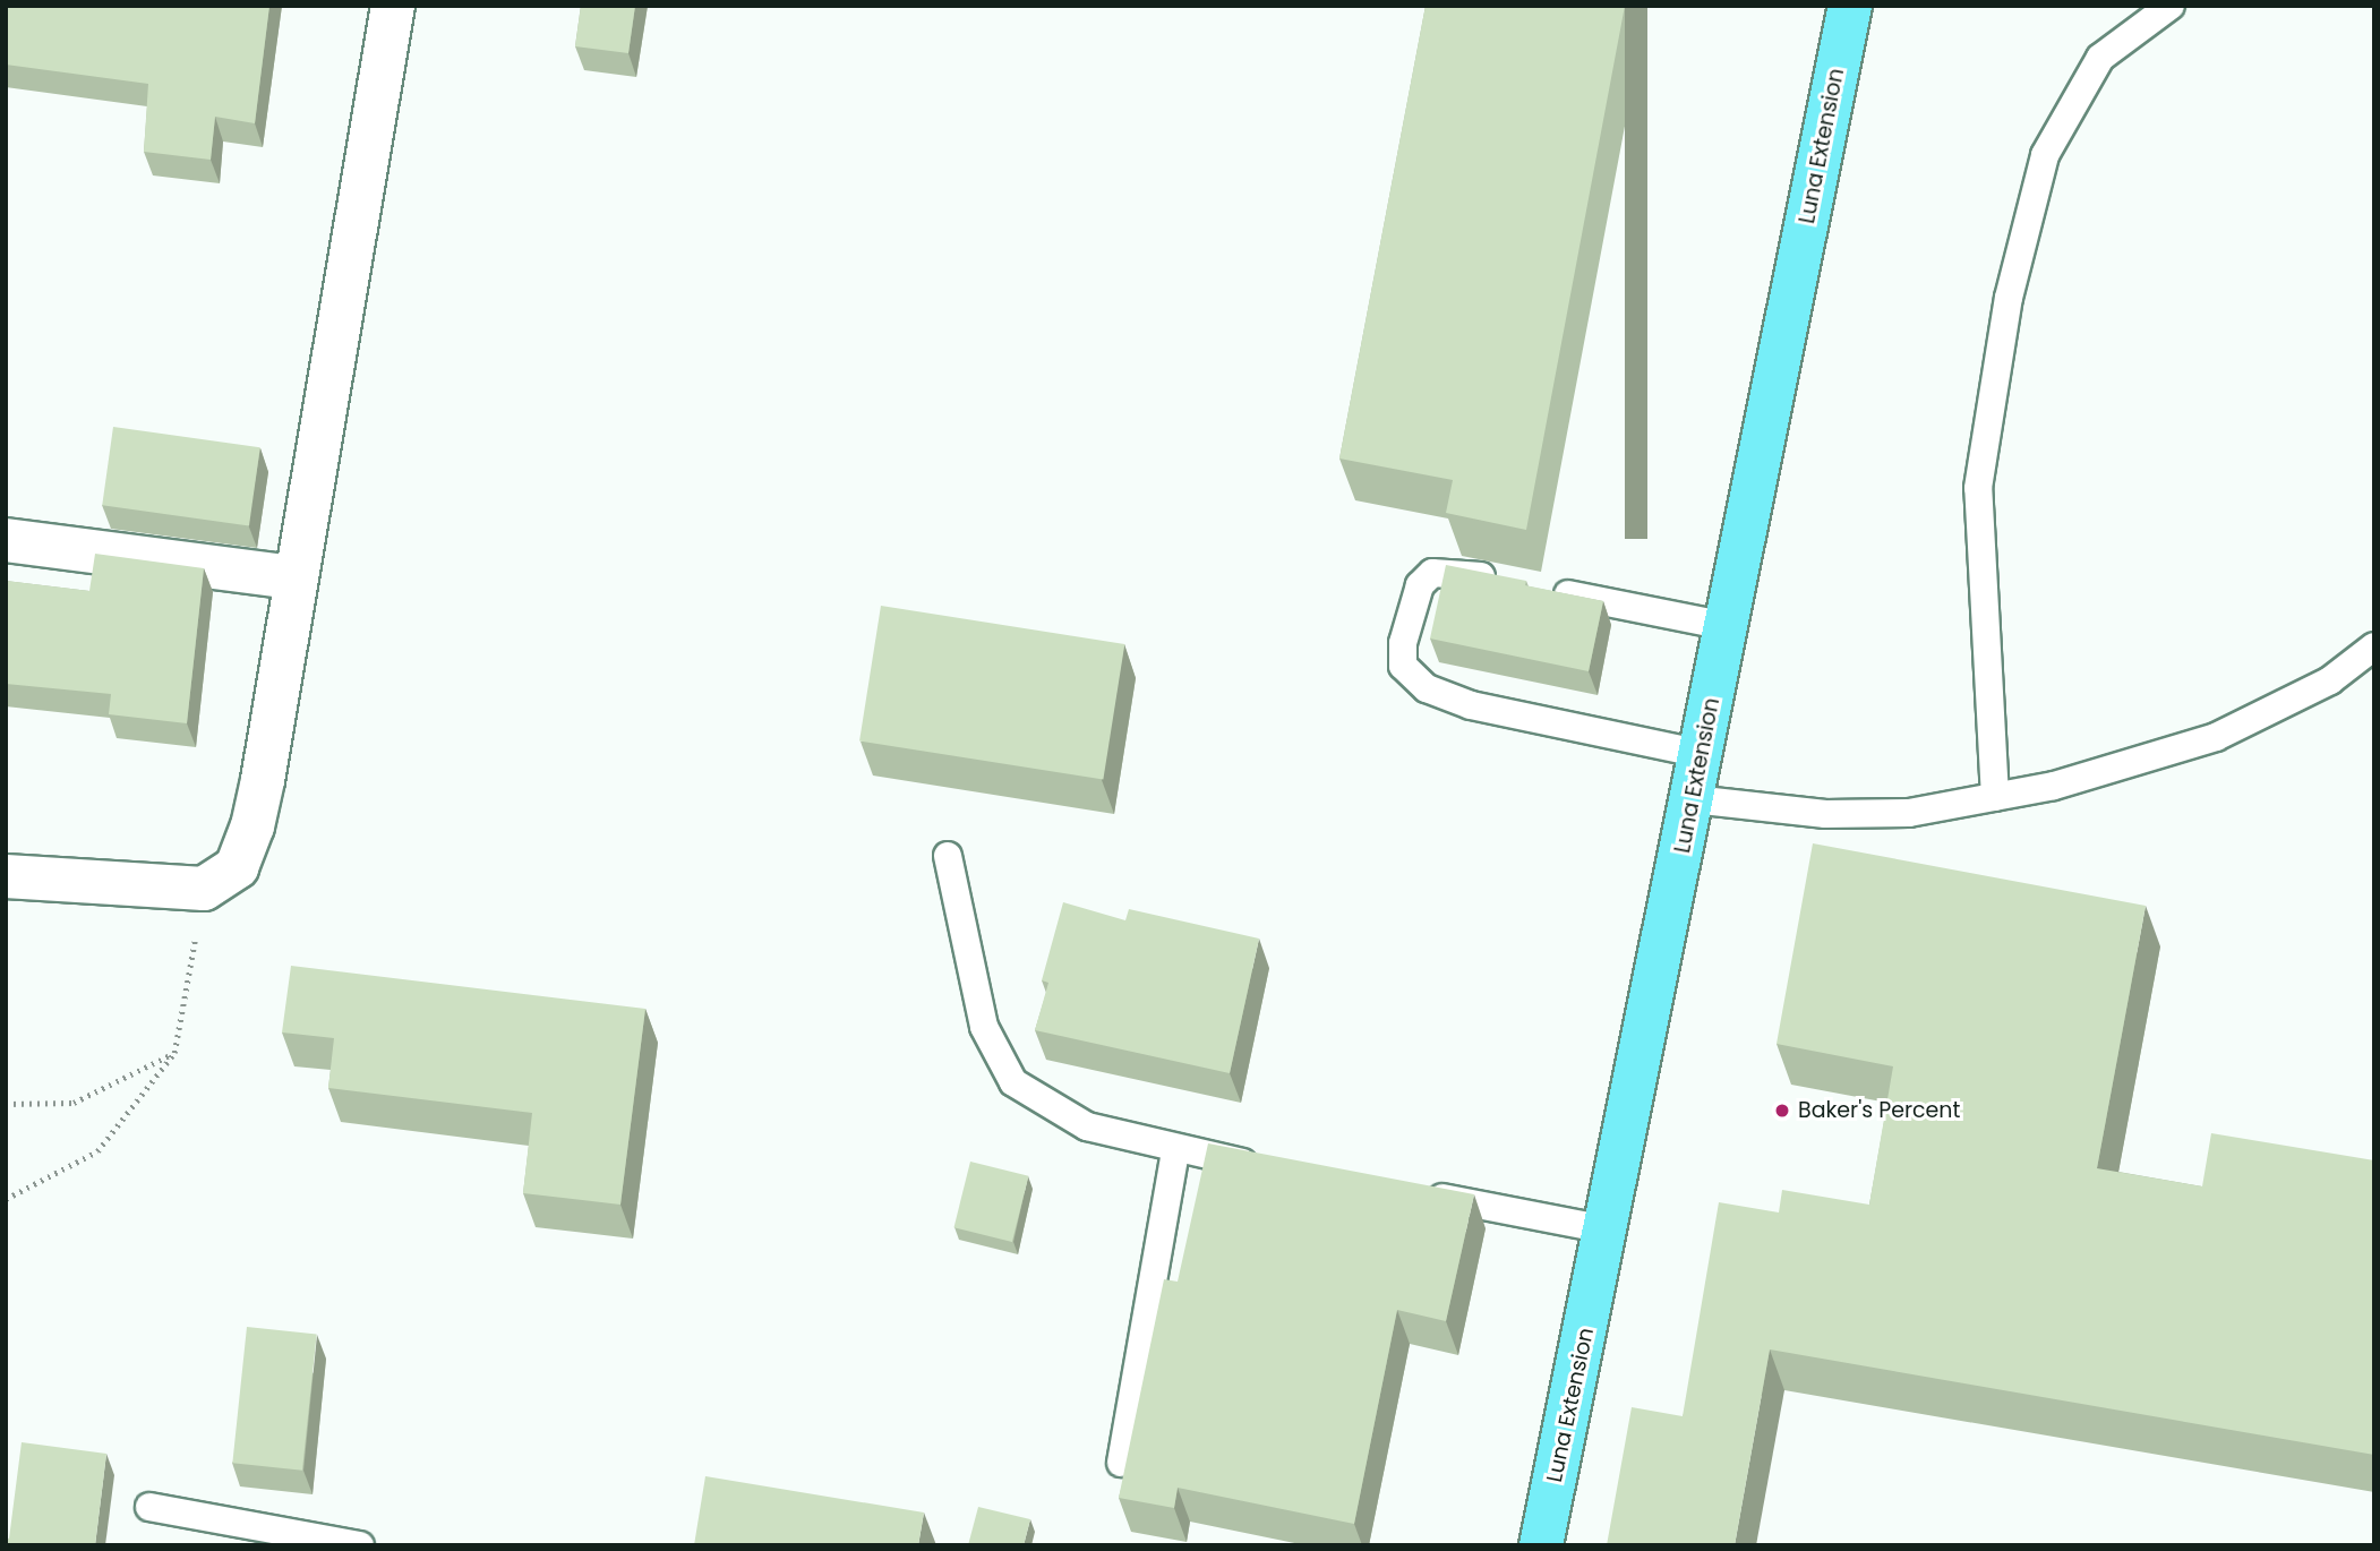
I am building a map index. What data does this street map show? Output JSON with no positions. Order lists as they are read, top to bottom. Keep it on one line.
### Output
{"streets":{"highway":["Luna Extension"]},"places":["Baker's Percent"]}
